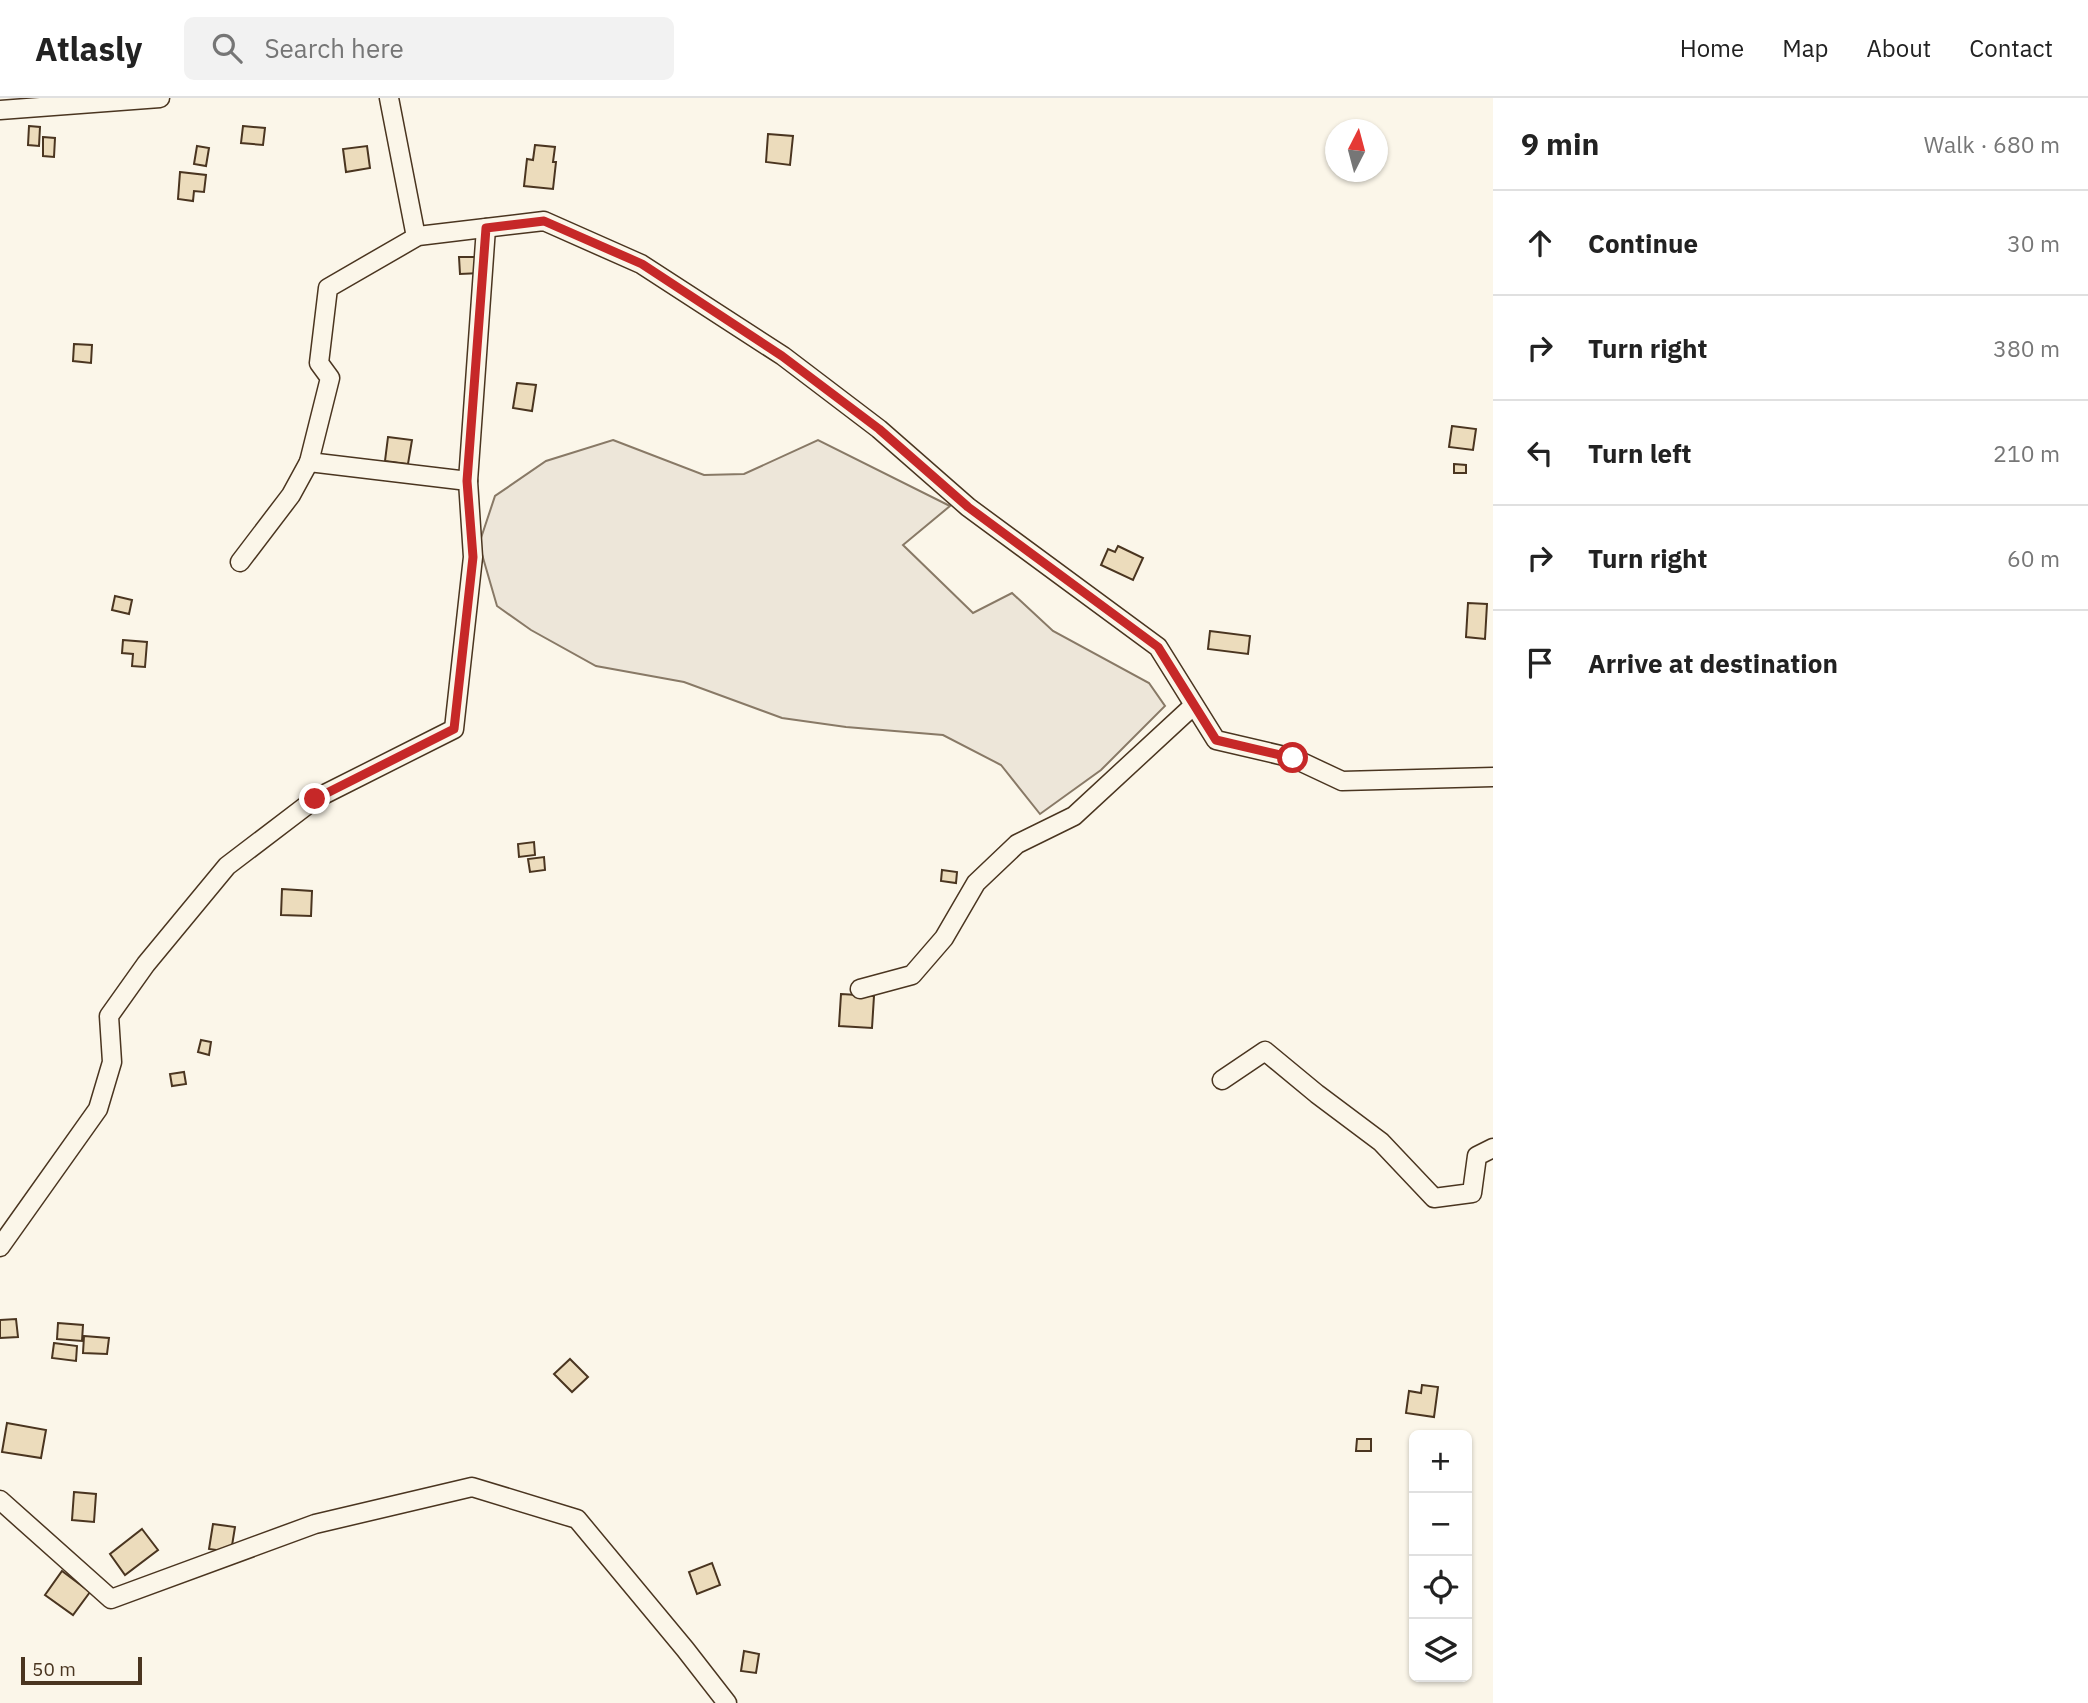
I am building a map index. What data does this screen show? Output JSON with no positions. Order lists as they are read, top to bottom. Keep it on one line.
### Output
{"scale_bar":"50 m","north":"top","page":{"header":"Atlasly","search":"Search here","nav":["Home","Map","About","Contact"],"heading":["9 min","Walk · 680 m"],"list":[["Continue","30 m"],["Turn right","380 m"],["Turn left","210 m"],["Turn right","60 m"],"Arrive at destination"],"map_buttons":["+","−"],"scale":"50 m"}}
